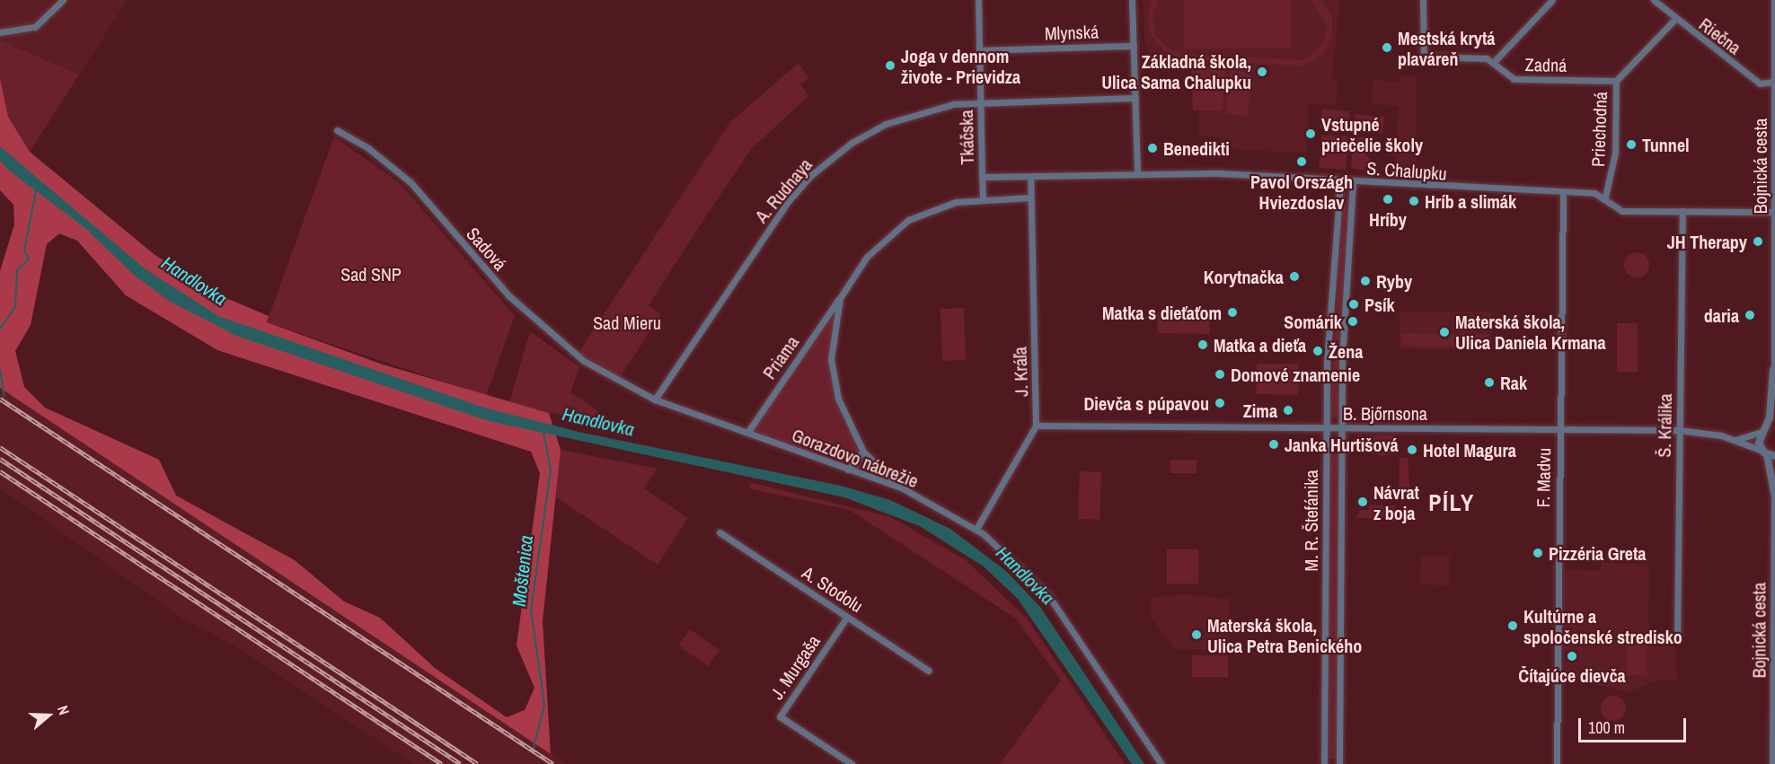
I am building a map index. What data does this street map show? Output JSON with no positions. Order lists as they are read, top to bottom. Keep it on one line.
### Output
{"streets":{"street":["Mlynská","Riečna","Zadná","Priechodná","Tkáčska","Bojnická cesta","S. Chalupku","A. Rudnaya","Sadová","Priama","J. Kráľa","B. Bjőrnsona","Š. Králika","Gorazdovo nábrežie","F. Madvu","M. R. Štefánika","A. Stodolu","J. Murgaša"]},"crossings":[["Mlynská","Tkáčska"],["Riečna","Priechodná"],["Riečna","Bojnická cesta"],["Zadná","Priechodná"],["Priechodná","S. Chalupku"],["Tkáčska","S. Chalupku"],["Tkáčska","A. Rudnaya"],["Bojnická cesta","S. Chalupku"],["Bojnická cesta","B. Bjőrnsona"],["S. Chalupku","Š. Králika"],["S. Chalupku","F. Madvu"],["S. Chalupku","M. R. Štefánika"],["A. Rudnaya","Gorazdovo nábrežie"],["Sadová","Gorazdovo nábrežie"],["Priama","Gorazdovo nábrežie"],["J. Kráľa","B. Bjőrnsona"],["B. Bjőrnsona","Š. Králika"],["B. Bjőrnsona","F. Madvu"],["B. Bjőrnsona","M. R. Štefánika"],["A. Stodolu","J. Murgaša"]],"districts":["PÍLY"],"water":["Handlovka","Moštenica"],"parks":["Sad SNP","Sad Mieru"],"places":["Mestská krytá plaváreň","Joga v dennom živote - Prievidza","Základná škola, Ulica Sama Chalupku","Vstupné priečelie školy","Tunnel","Benedikti","Pavol Országh Hviezdoslav","Hríby","Hríb a slimák","JH Therapy","Korytnačka","Ryby","Psík","Matka s dieťaťom","daria","Somárik","Materská škola, Ulica Daniela Krmana","Matka a dieťa","Žena","Domové znamenie","Rak","Dievča s púpavou","Zima","Janka Hurtišová","Hotel Magura","Návrat z boja","Pizzéria Greta","Kultúrne a spoločenské stredisko","Materská škola, Ulica Petra Benického","Čítajúce dievča"],"scale_bar":"100 m","north":"right"}
